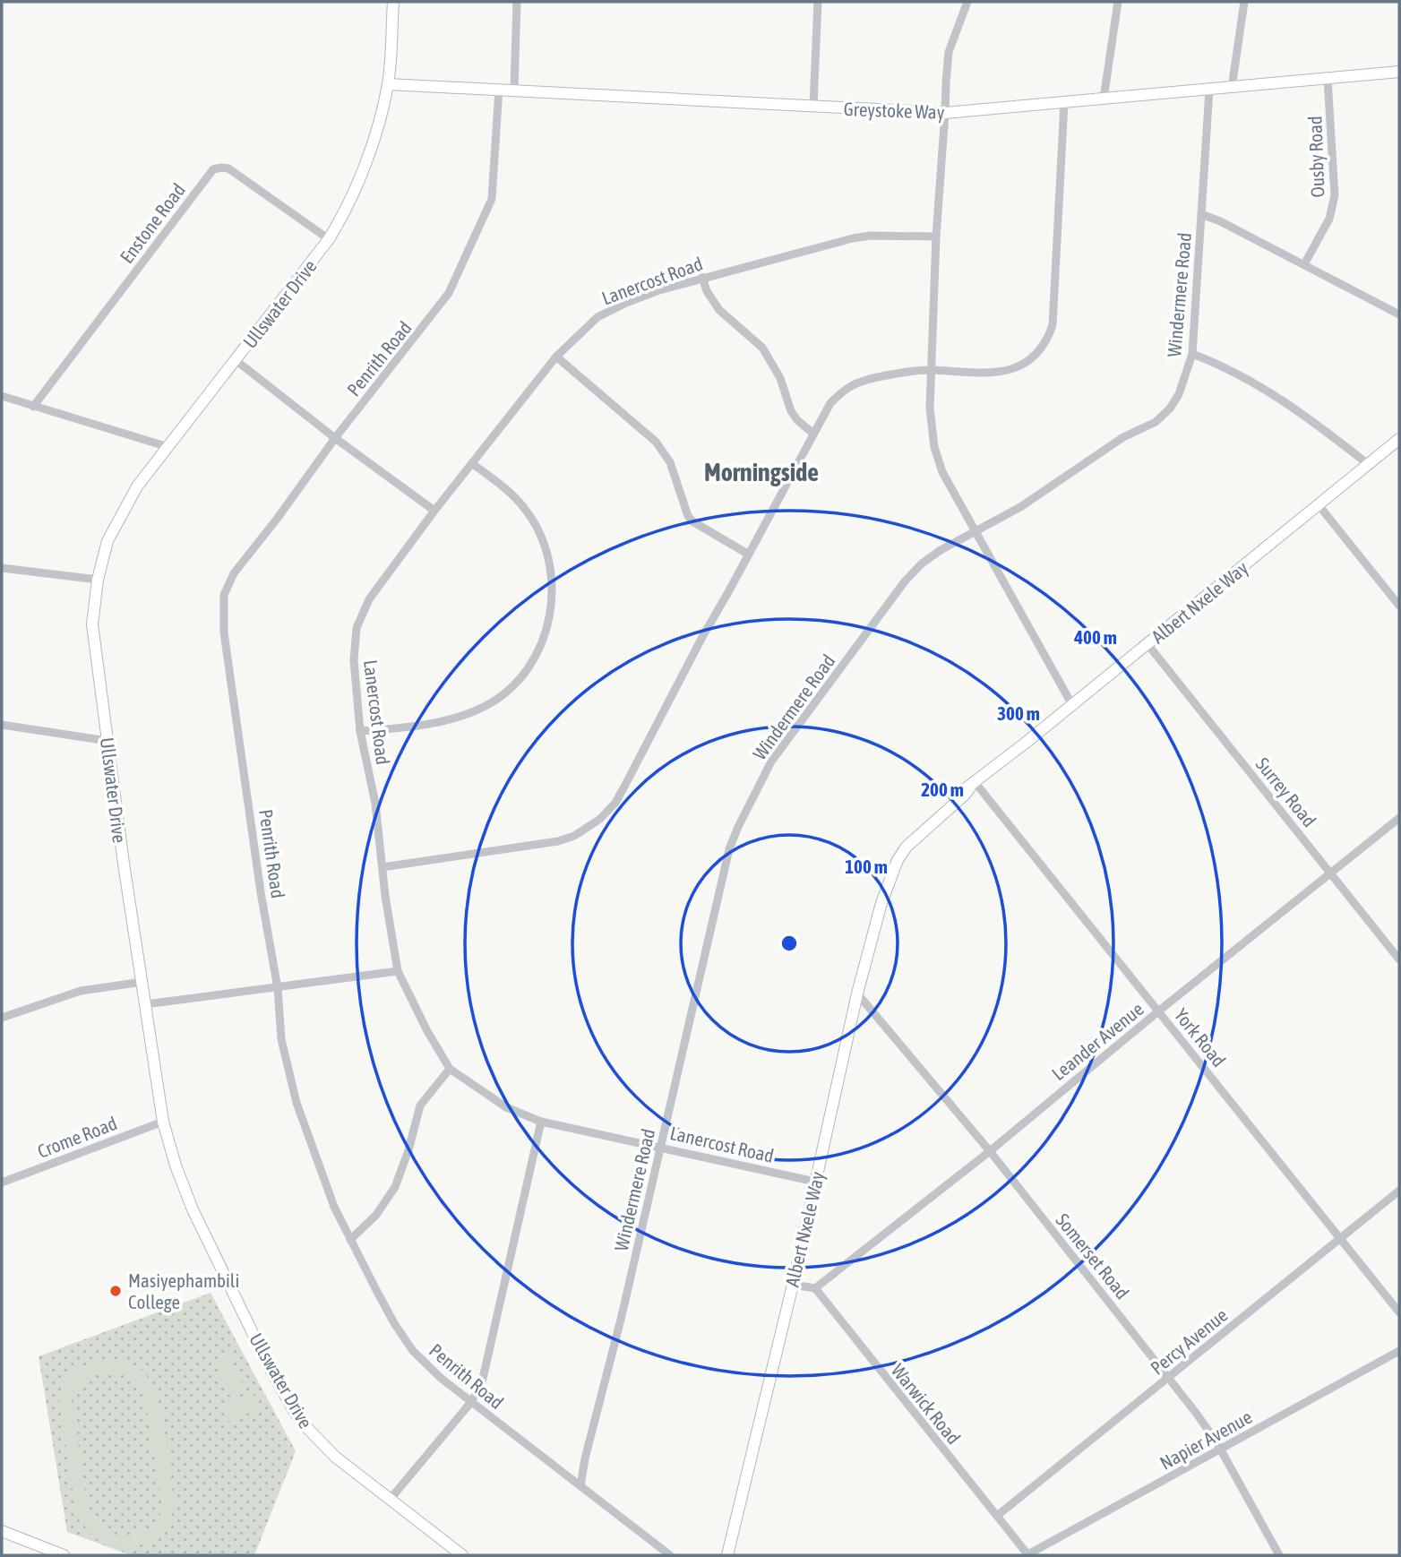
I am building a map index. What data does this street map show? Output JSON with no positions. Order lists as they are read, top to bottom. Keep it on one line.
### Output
{"streets":{"street":["Greystoke Way","Ousby Road","Enstone Road","Lanercost Road","Windermere Road","Ullswater Drive","Penrith Road","Albert Nxele Way","Surrey Road","York Road","Leander Avenue","Crome Road","Somerset Road","Percy Avenue","Warwick Road","Napier Avenue"]},"crossings":[["Greystoke Way","Ousby Road"],["Greystoke Way","Windermere Road"],["Greystoke Way","Ullswater Drive"],["Greystoke Way","Penrith Road"],["Enstone Road","Ullswater Drive"],["Lanercost Road","Windermere Road"],["Lanercost Road","Albert Nxele Way"],["Windermere Road","Penrith Road"],["Ullswater Drive","Crome Road"],["Albert Nxele Way","Surrey Road"],["Albert Nxele Way","York Road"],["Albert Nxele Way","Somerset Road"],["Surrey Road","Leander Avenue"],["York Road","Leander Avenue"],["York Road","Percy Avenue"],["Leander Avenue","Somerset Road"],["Leander Avenue","Warwick Road"],["Somerset Road","Percy Avenue"],["Somerset Road","Napier Avenue"],["Percy Avenue","Warwick Road"],["Warwick Road","Napier Avenue"]],"districts":["Morningside"],"places":["Masiyephambili College"],"rings":["400 m","300 m","200 m","100 m"]}
